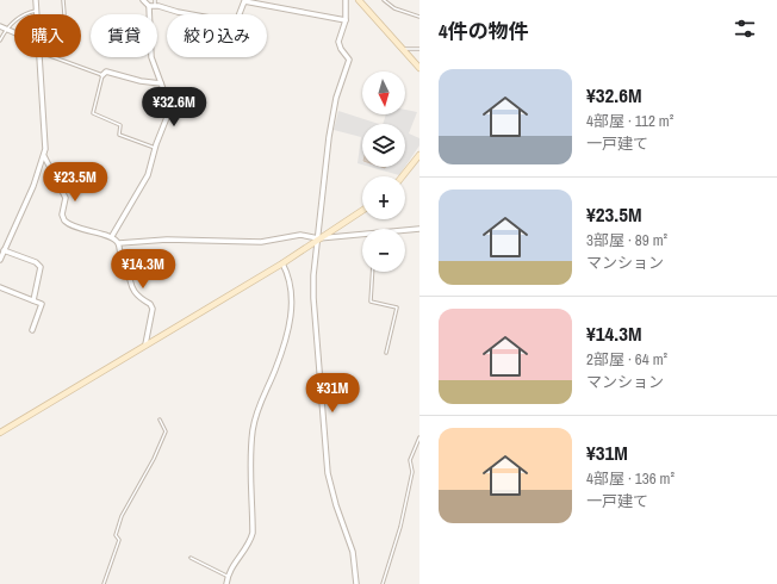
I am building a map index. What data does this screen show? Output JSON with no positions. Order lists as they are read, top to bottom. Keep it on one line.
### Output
{"north":"bottom","page":{"heading":"4件の物件","chip":["購入","賃貸","絞り込み"],"list":[{"name":"¥32.6M","note":"4部屋 · 112 m² · 一戸建て"},{"name":"¥23.5M","note":"3部屋 · 89 m² · マンション"},{"name":"¥14.3M","note":"2部屋 · 64 m² · マンション"},{"name":"¥31M","note":"4部屋 · 136 m² · 一戸建て"}],"map_buttons":["+","−"],"price":["¥32.6M","¥23.5M","¥14.3M","¥31M"]}}
